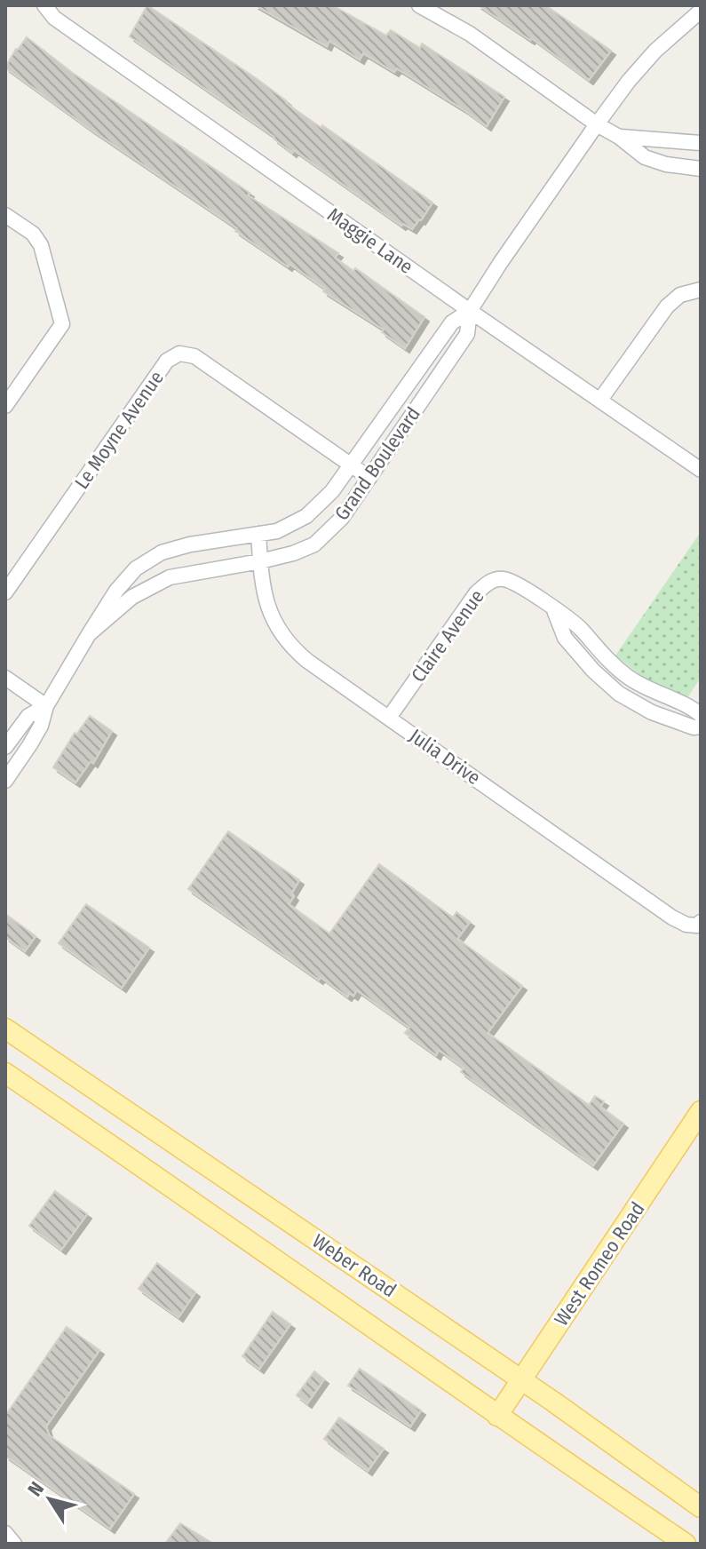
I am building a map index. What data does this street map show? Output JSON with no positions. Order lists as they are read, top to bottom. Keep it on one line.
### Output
{"streets":{"main road":["West Romeo Road","Weber Road"],"street":["Maggie Lane","Le Moyne Avenue","Grand Boulevard","Claire Avenue","Julia Drive"]},"crossings":[["Maggie Lane","Grand Boulevard"],["Le Moyne Avenue","Grand Boulevard"],["Grand Boulevard","Julia Drive"],["Claire Avenue","Julia Drive"],["West Romeo Road","Weber Road"]],"north":"top left"}
